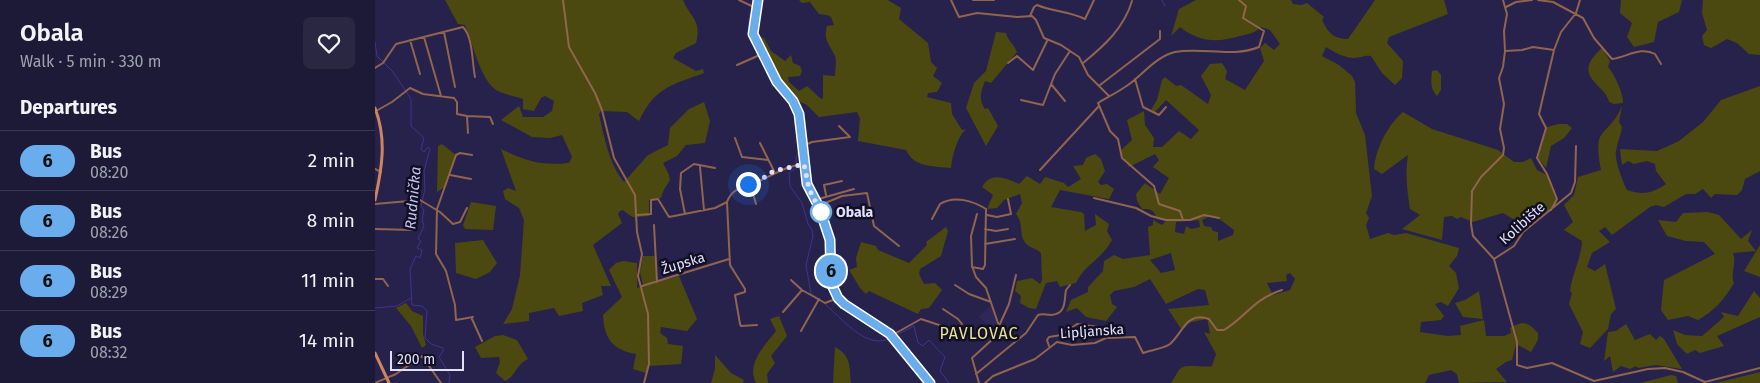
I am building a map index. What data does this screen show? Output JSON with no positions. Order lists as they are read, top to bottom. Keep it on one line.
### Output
{"streets":{"street":["Kolibište","Župska","Lipljanska"]},"districts":["PAVLOVAC"],"water":["Rudnička"],"places":["Obala"],"lines":["bus line 6"],"scale_bar":"200 m","page":{"heading":[["Obala","Walk · 5 min · 330 m"],"Departures"],"on_map":"6","list":[{"mark":"6","name":"Bus","note":"08:20","value":"2 min"},{"mark":"6","name":"Bus","note":"08:26","value":"8 min"},{"mark":"6","name":"Bus","note":"08:29","value":"11 min"},{"mark":"6","name":"Bus","note":"08:32","value":"14 min"}],"scale":"200 m"}}
